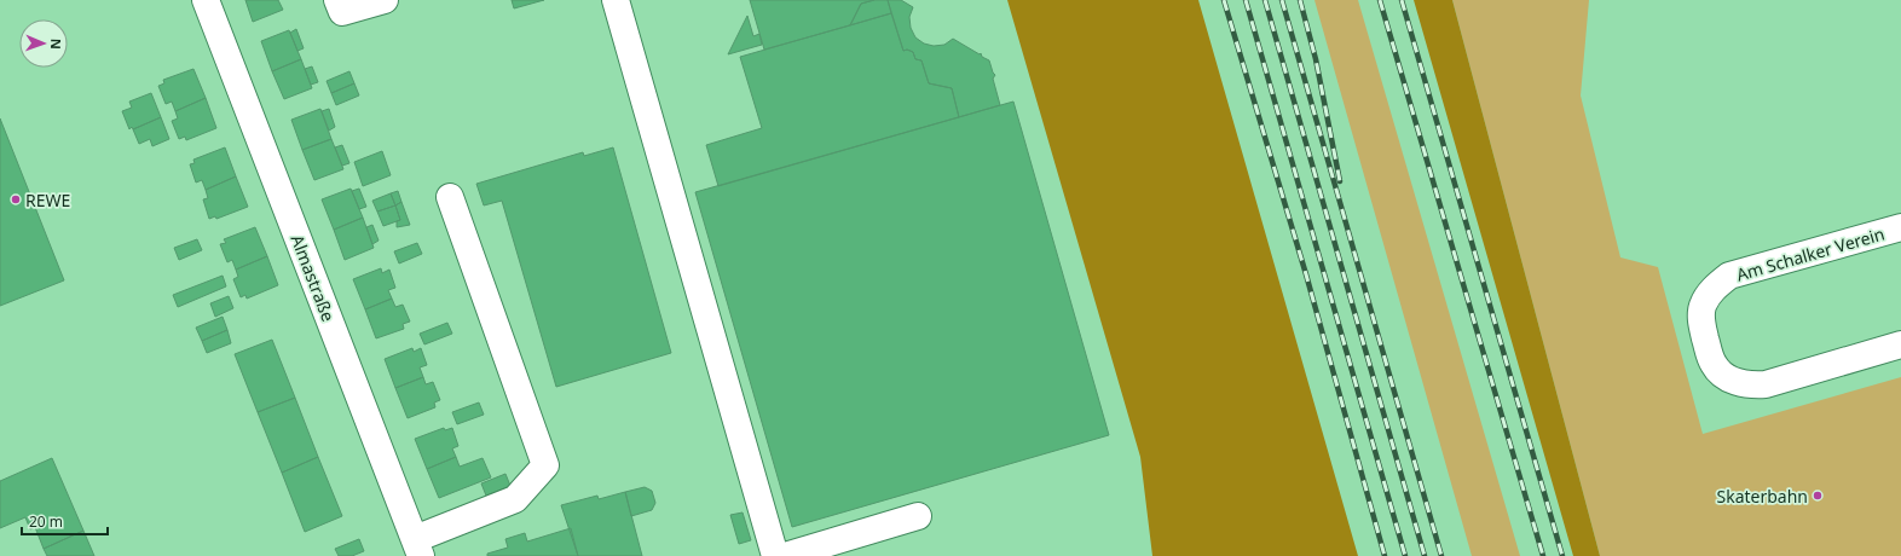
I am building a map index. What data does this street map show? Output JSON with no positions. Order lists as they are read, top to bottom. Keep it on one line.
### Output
{"streets":{"street":["Am Schalker Verein","Almastraße"]},"places":["REWE","Skaterbahn"],"scale_bar":"20 m","north":"right"}
